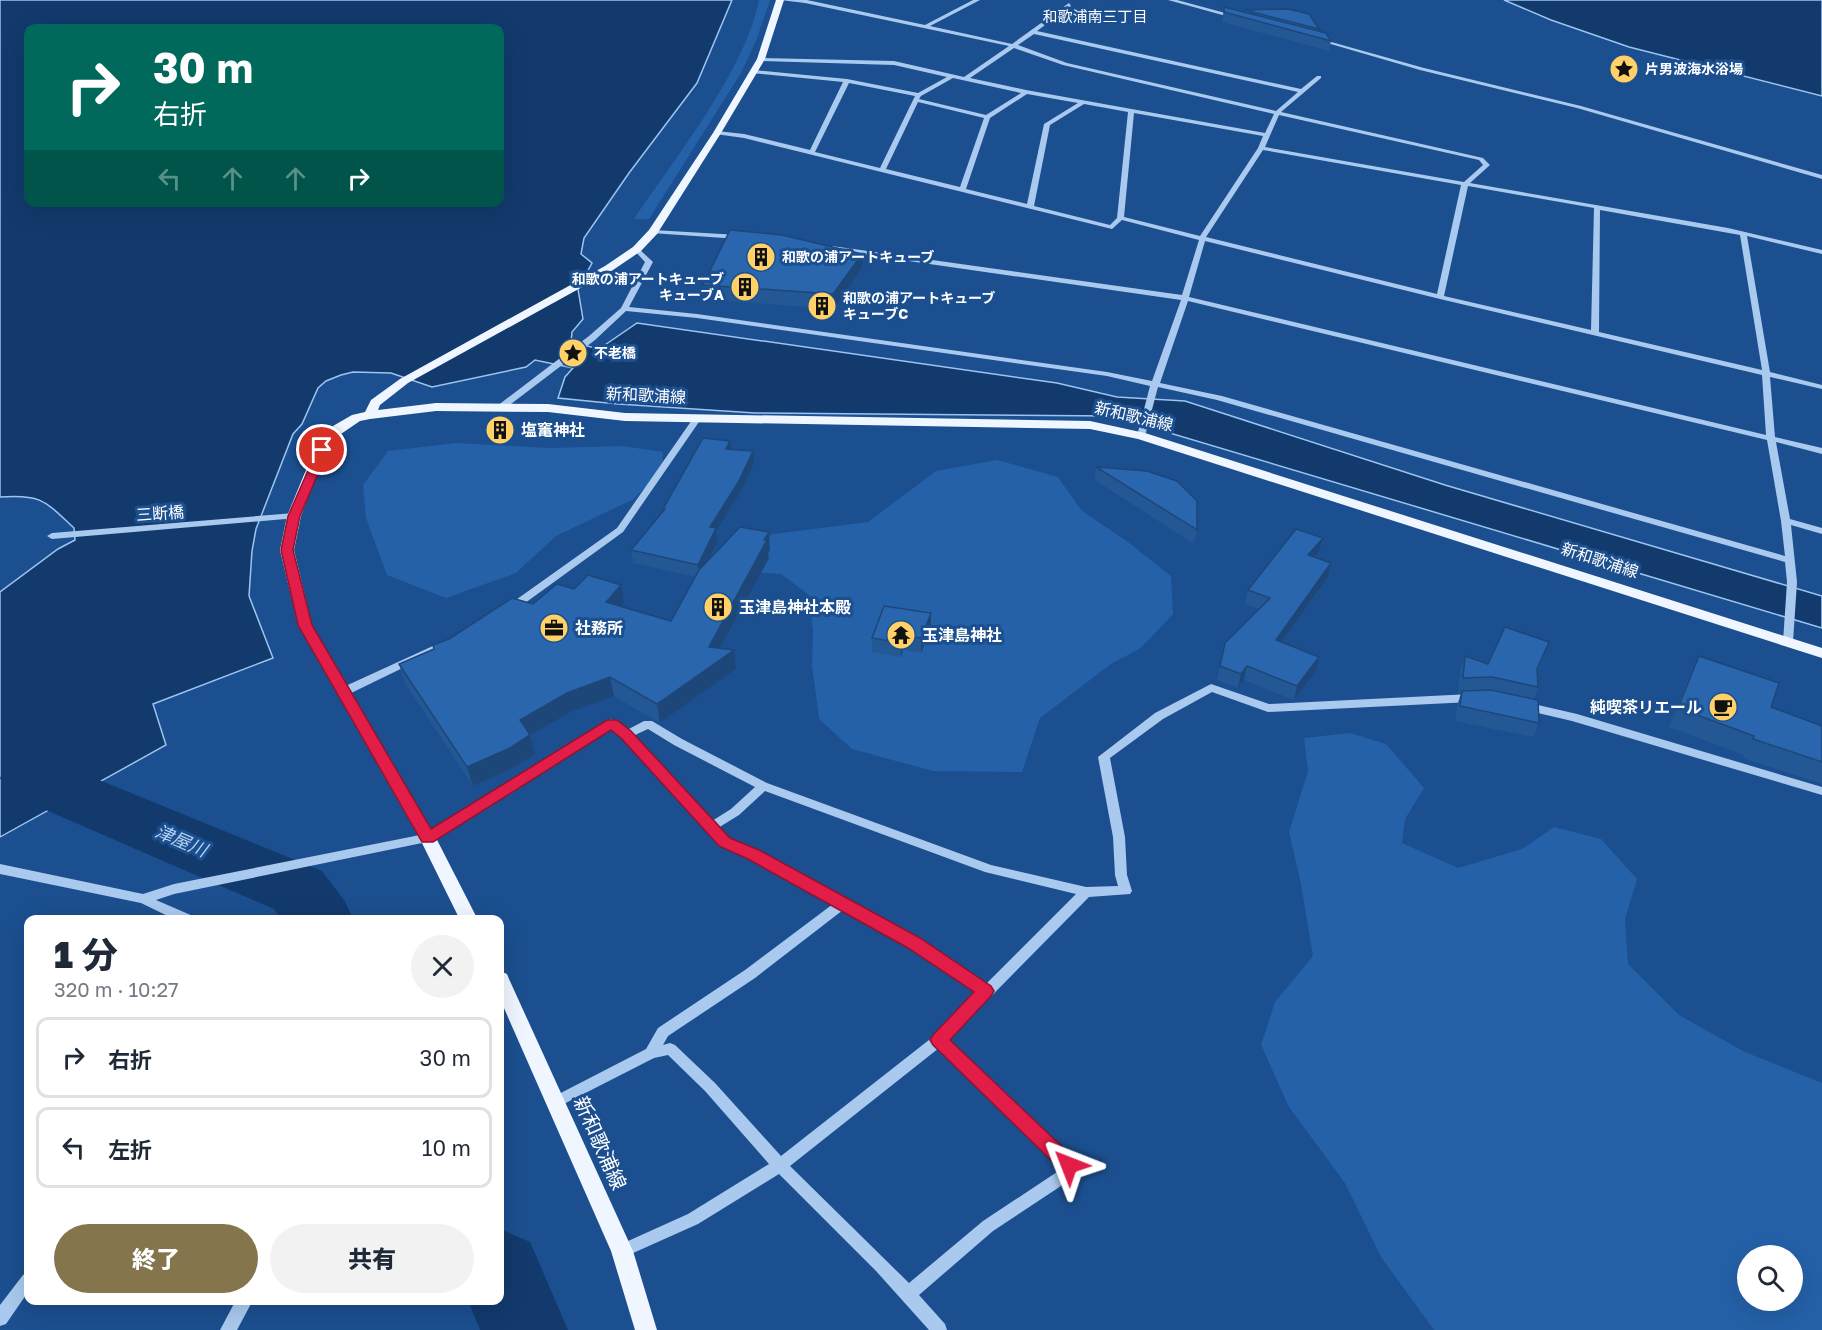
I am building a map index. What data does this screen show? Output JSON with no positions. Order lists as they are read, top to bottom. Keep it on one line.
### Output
{"streets":{"main road":["新和歌浦線"],"street":["三断橋"]},"crossings":[["新和歌浦線","三断橋"]],"districts":["和歌浦南三丁目"],"water":["津屋川"],"places":{"place":["片男波海水浴場","不老橋"],"building":["和歌の浦アートキューブ","和歌の浦アートキューブ キューブA","和歌の浦アートキューブ キューブC","塩竃神社","玉津島神社本殿"],"office":["社務所"],"temple":["玉津島神社"],"cafe":["純喫茶リエール"]},"page":{"turn":["30 m","右折"],"heading":["1 分","320 m · 10:27"],"list":[{"name":"右折","value":"30 m"},{"name":"左折","value":"10 m"}],"buttons":["終了","共有"]}}
